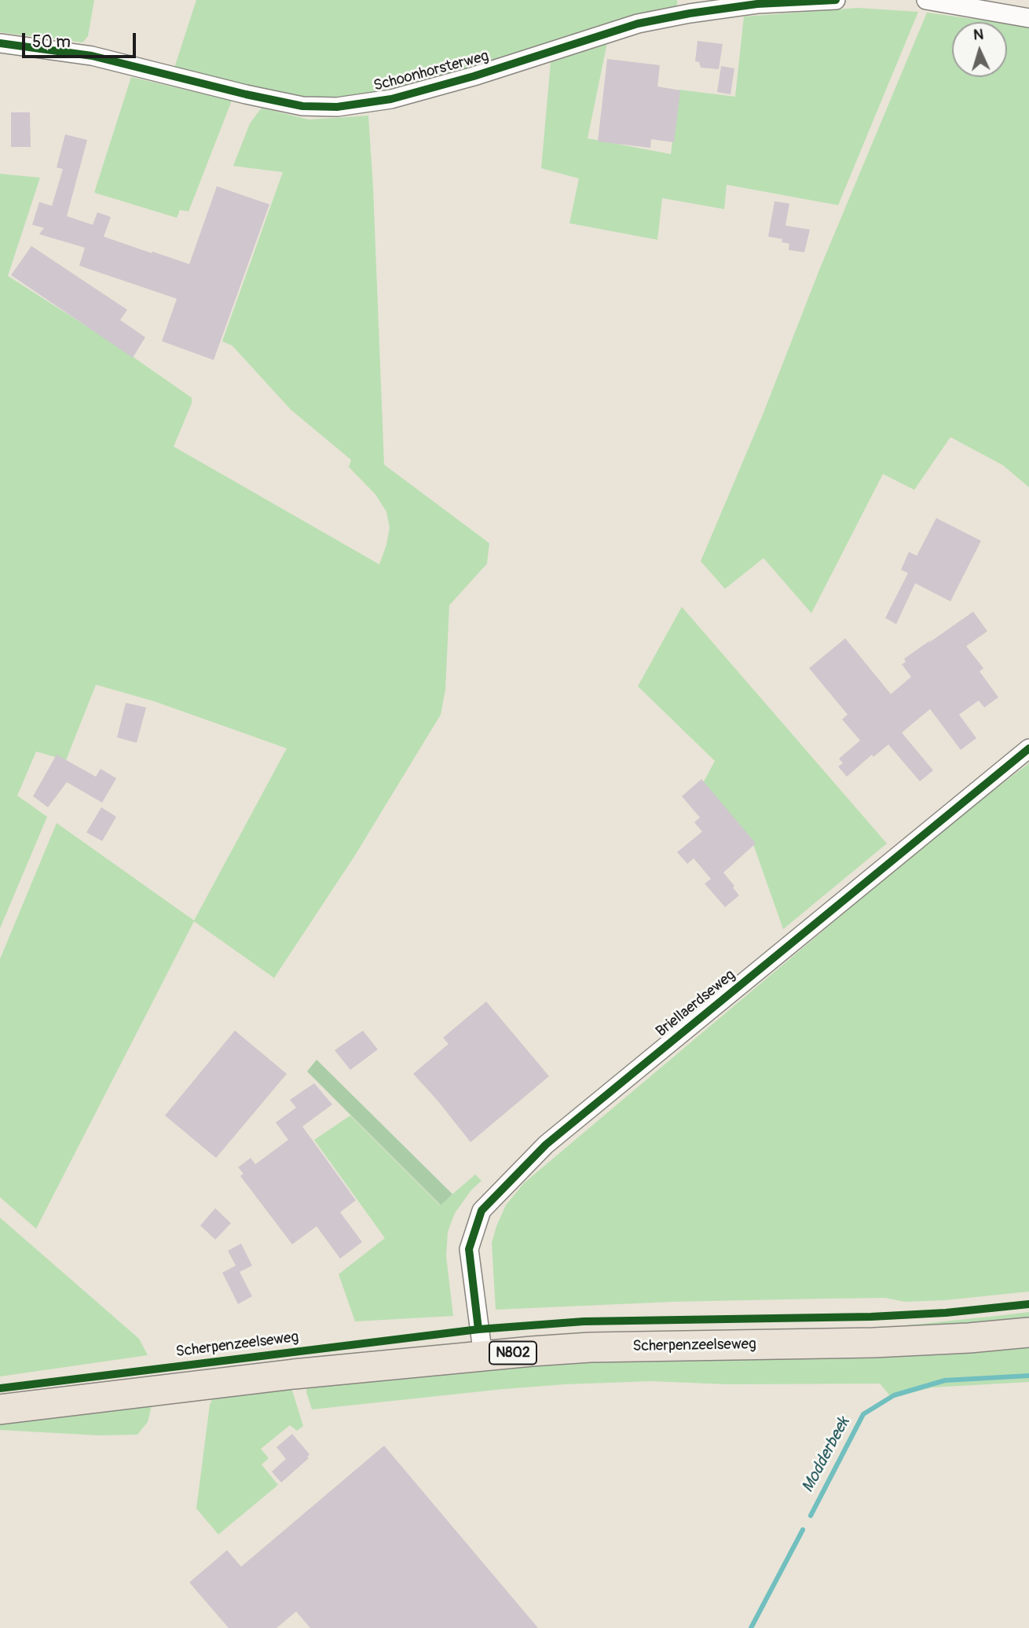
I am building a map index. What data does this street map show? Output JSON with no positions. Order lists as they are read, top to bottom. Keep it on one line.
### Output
{"streets":{"main road":["Scherpenzeelseweg","N802"],"street":["Schoonhorsterweg","Briellaerdseweg"]},"crossings":[["Briellaerdseweg","Scherpenzeelseweg"]],"water":["Modderbeek"],"scale_bar":"50 m","north":"top"}
